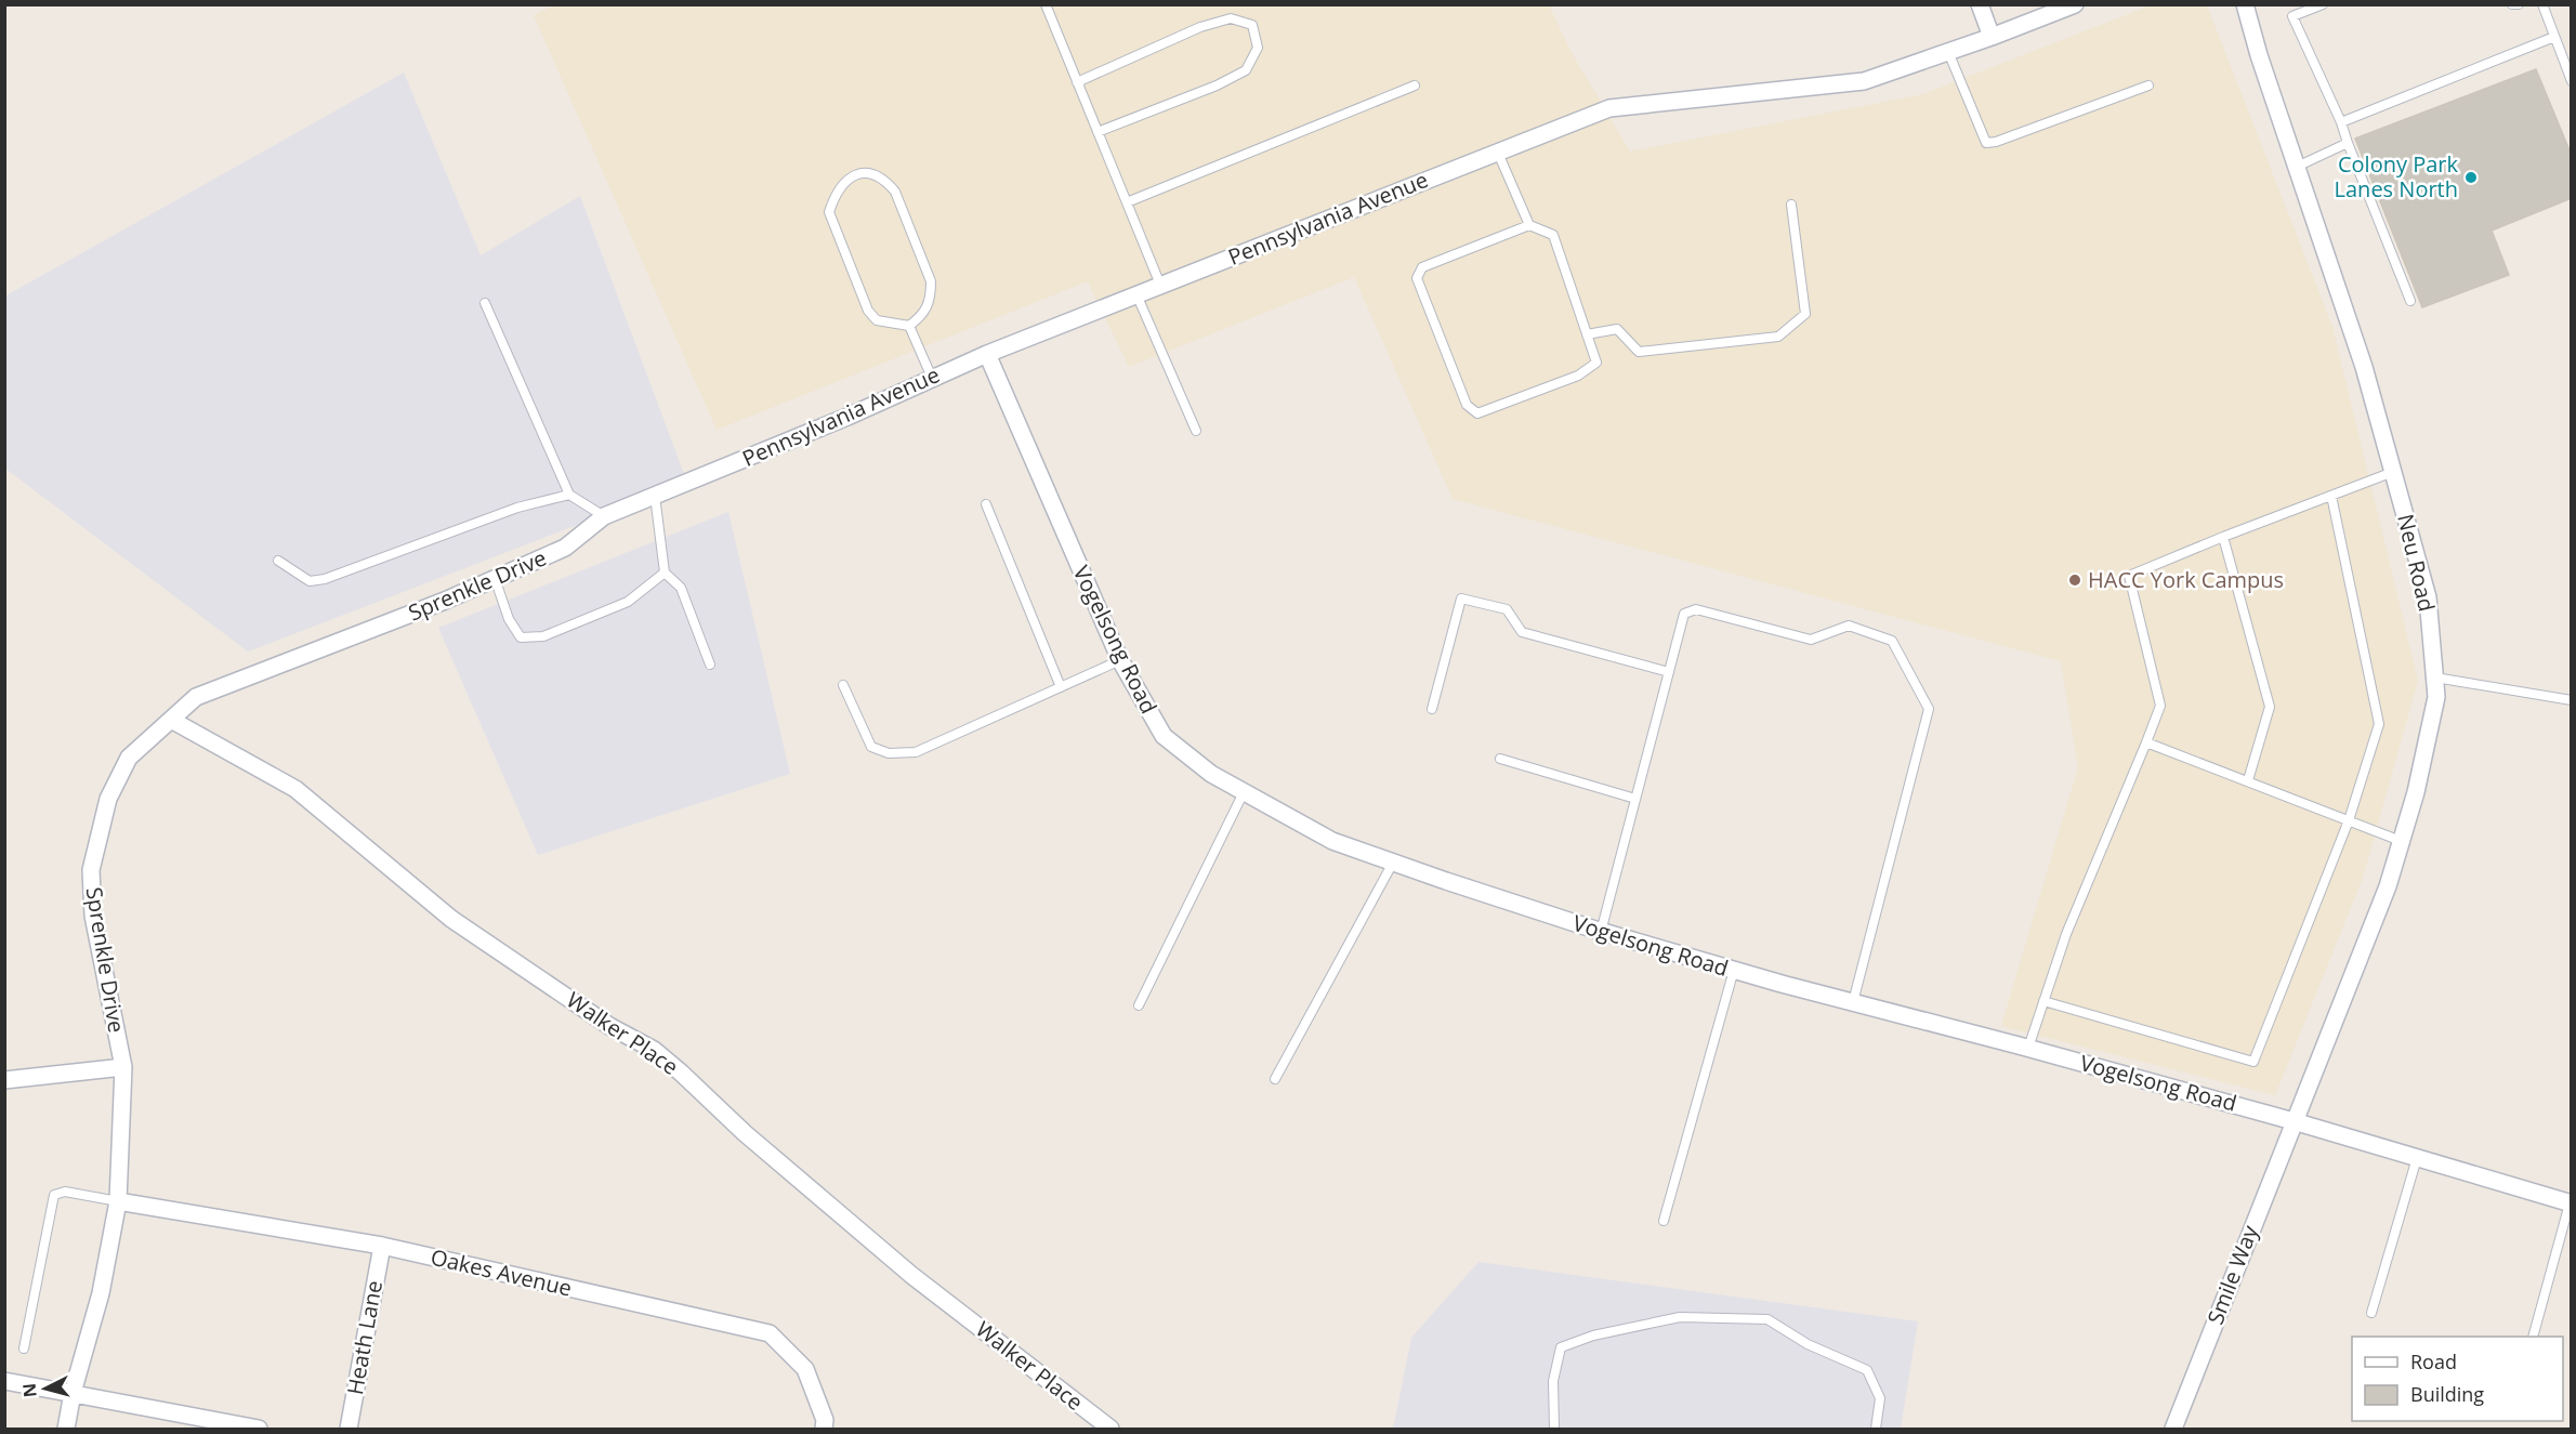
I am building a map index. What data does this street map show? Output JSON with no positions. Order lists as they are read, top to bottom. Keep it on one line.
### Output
{"streets":{"street":["Pennsylvania Avenue","Neu Road","Sprenkle Drive","Vogelsong Road","Walker Place","Oakes Avenue","Smile Way","Heath Lane"]},"crossings":[["Pennsylvania Avenue","Sprenkle Drive"],["Pennsylvania Avenue","Vogelsong Road"],["Neu Road","Vogelsong Road"],["Neu Road","Smile Way"],["Sprenkle Drive","Walker Place"],["Sprenkle Drive","Oakes Avenue"],["Vogelsong Road","Smile Way"],["Oakes Avenue","Heath Lane"]],"places":["Colony Park Lanes North","HACC York Campus"],"legend":["Road","Building"],"north":"left"}
